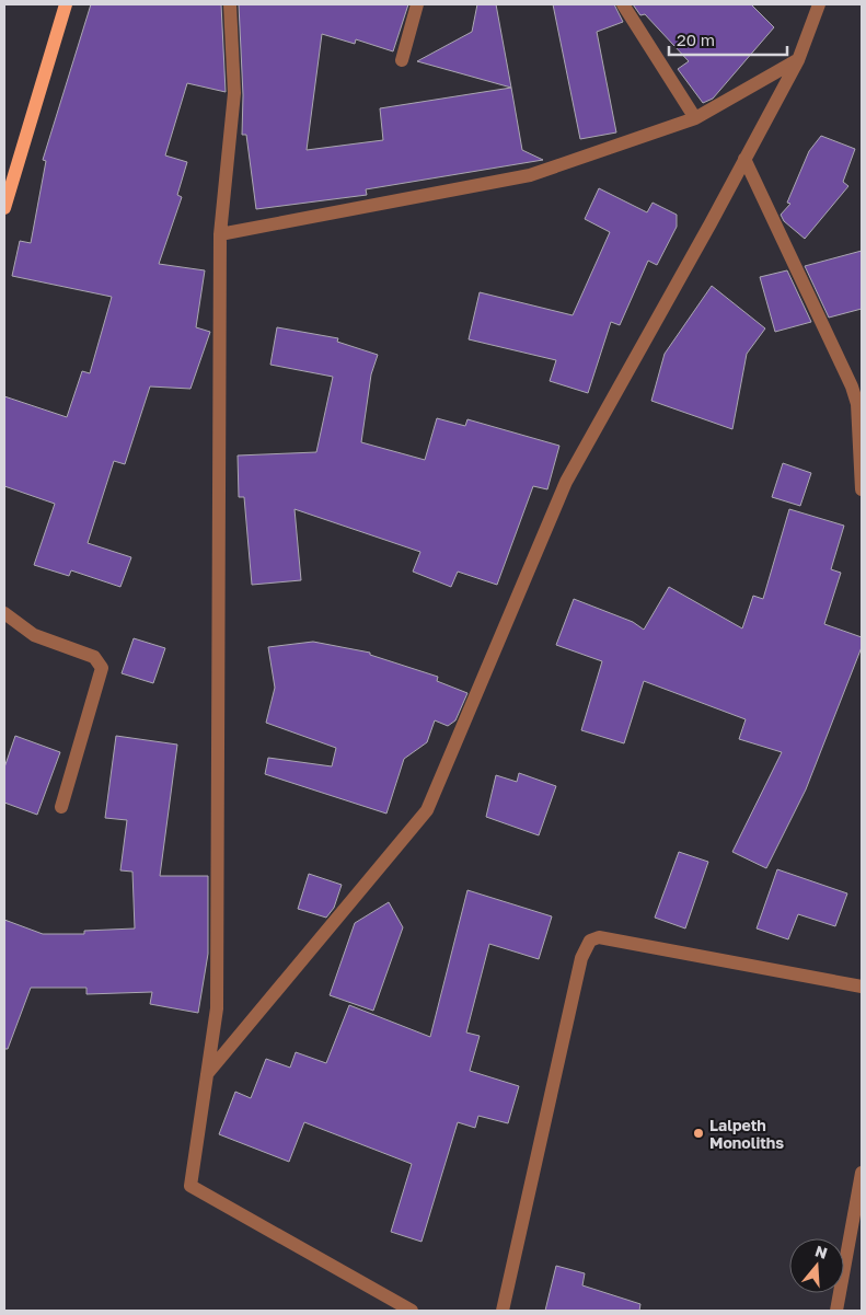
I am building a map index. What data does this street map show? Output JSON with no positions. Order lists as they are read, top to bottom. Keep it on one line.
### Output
{"places":["Lalpeth Monoliths"],"scale_bar":"20 m","north":"top"}
